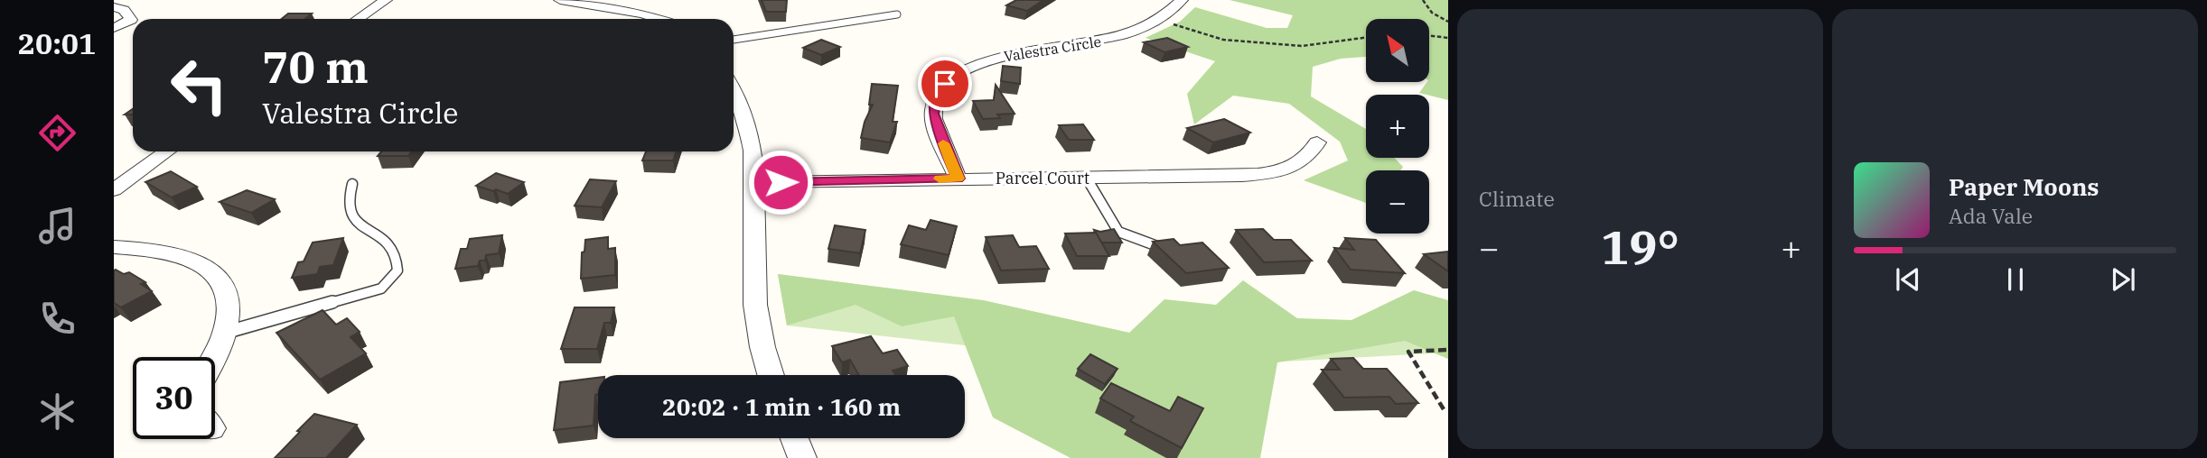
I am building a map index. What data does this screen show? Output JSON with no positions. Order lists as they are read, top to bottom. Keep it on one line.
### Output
{"streets":{"street":["Valestra Circle","Parcel Court"]},"crossings":[["Valestra Circle","Parcel Court"]],"north":"top left","page":{"tabs":"20:01","tile":"Climate","map_buttons":["+","−"],"turn":["70 m","Valestra Circle"],"song":["Paper Moons","Ada Vale"],"heat":["−","19°","+"],"limit":"30","trip":"20:02 · 1 min · 160 m"}}
